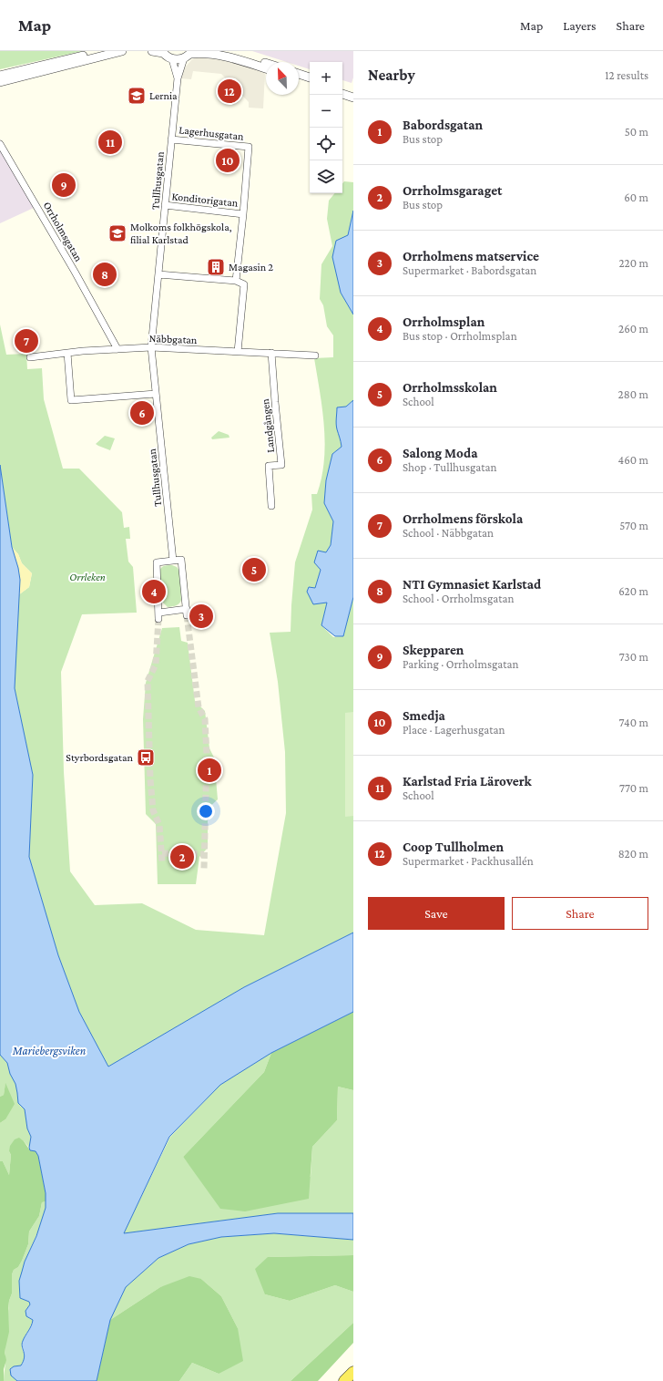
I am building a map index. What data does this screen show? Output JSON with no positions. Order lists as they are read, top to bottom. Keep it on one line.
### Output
{"streets":{"street":["Lagerhusgatan","Tullhusgatan","Konditorigatan","Orrholmsgatan","Näbbgatan","Landgången"]},"crossings":[["Lagerhusgatan","Tullhusgatan"],["Lagerhusgatan","Konditorigatan"],["Tullhusgatan","Konditorigatan"],["Tullhusgatan","Näbbgatan"],["Orrholmsgatan","Näbbgatan"],["Näbbgatan","Landgången"]],"water":["Mariebergsviken"],"parks":["Orrleken"],"places":{"school or university":["Lernia","Molkoms folkhögskola, filial Karlstad"],"building":["Magasin 2"],"bus stop":["Styrbordsgatan"]},"north":"top left","page":{"header":"Map","nav":["Map","Layers","Share"],"heading":["Nearby","12 results"],"map_buttons":["+","−"],"pins":["12","11","10","9","8","7","6","5","4","3","1","2"],"list":[{"mark":"1","name":"Babordsgatan","note":"Bus stop","value":"50 m"},{"mark":"2","name":"Orrholmsgaraget","note":"Bus stop","value":"60 m"},{"mark":"3","name":"Orrholmens matservice","note":"Supermarket · Babordsgatan","value":"220 m"},{"mark":"4","name":"Orrholmsplan","note":"Bus stop · Orrholmsplan","value":"260 m"},{"mark":"5","name":"Orrholmsskolan","note":"School","value":"280 m"},{"mark":"6","name":"Salong Moda","note":"Shop · Tullhusgatan","value":"460 m"},{"mark":"7","name":"Orrholmens förskola","note":"School · Näbbgatan","value":"570 m"},{"mark":"8","name":"NTI Gymnasiet Karlstad","note":"School · Orrholmsgatan","value":"620 m"},{"mark":"9","name":"Skepparen","note":"Parking · Orrholmsgatan","value":"730 m"},{"mark":"10","name":"Smedja","note":"Place · Lagerhusgatan","value":"740 m"},{"mark":"11","name":"Karlstad Fria Läroverk","note":"School","value":"770 m"},{"mark":"12","name":"Coop Tullholmen","note":"Supermarket · Packhusallén","value":"820 m"}],"buttons":["Save","Share"]}}
